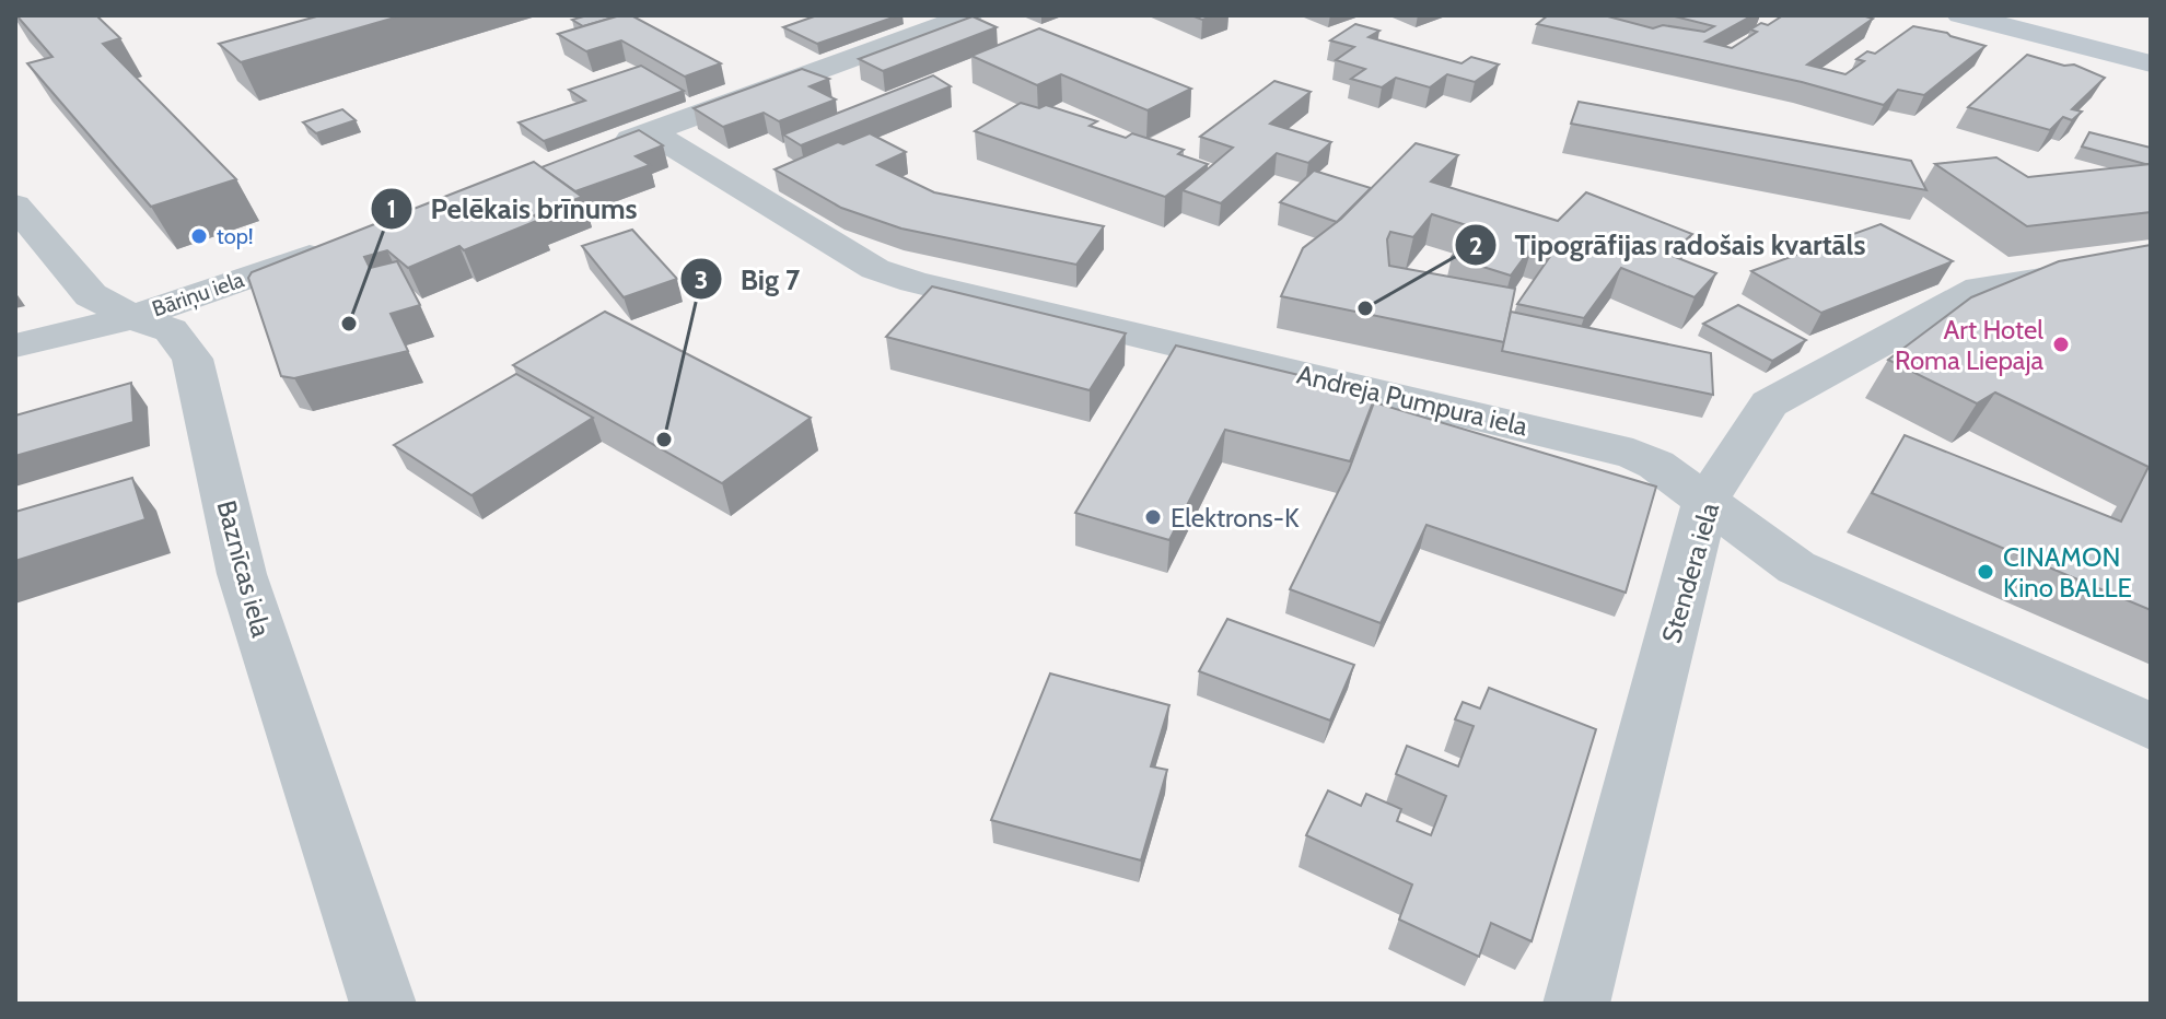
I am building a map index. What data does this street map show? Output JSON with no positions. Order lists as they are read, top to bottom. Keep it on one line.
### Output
{"streets":{"street":["Bāriņu iela","Andreja Pumpura iela","Baznīcas iela","Stendera iela"]},"crossings":[["Bāriņu iela","Baznīcas iela"],["Andreja Pumpura iela","Stendera iela"]],"places":["top!","Tipogrāfijas radošais kvartāls","Pelēkais brīnums","Art Hotel Roma Liepaja","Big 7","Elektrons-K","CINAMON Kino BALLE"]}
